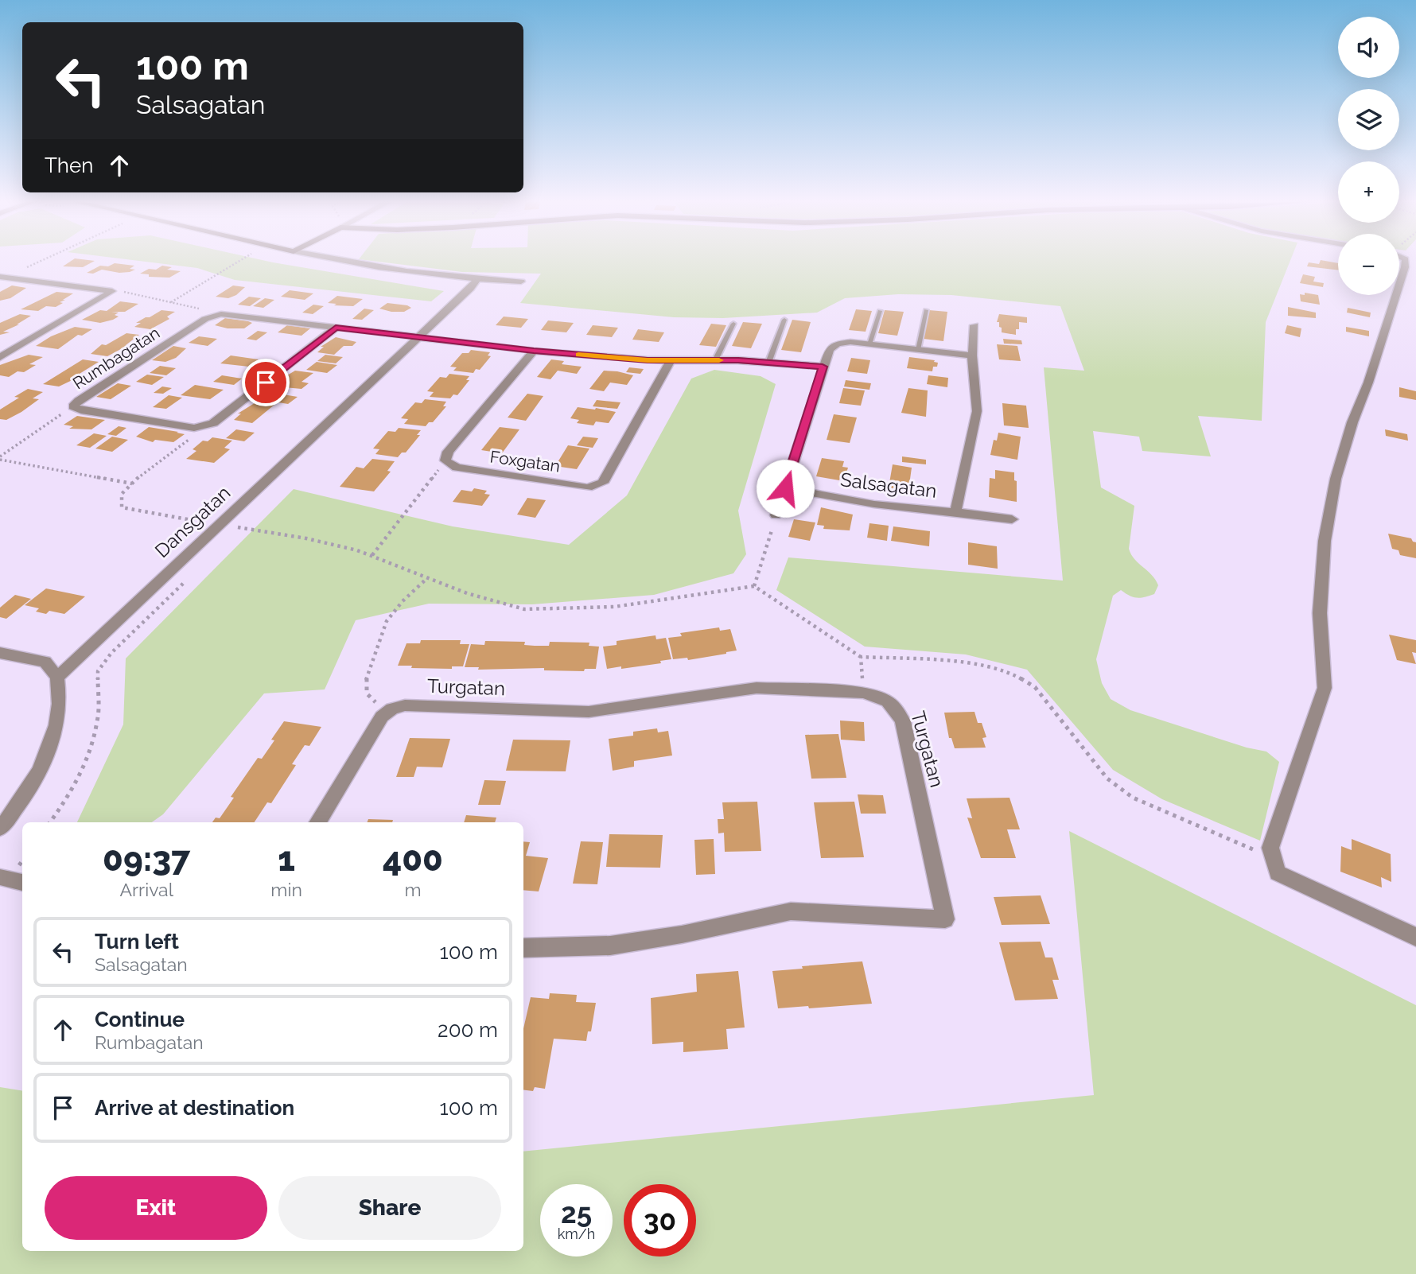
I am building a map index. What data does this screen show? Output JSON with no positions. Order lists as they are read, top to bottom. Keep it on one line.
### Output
{"streets":{"street":["Rumbagatan","Foxgatan","Salsagatan","Dansgatan","Turgatan"]},"page":{"map_buttons":["+","−"],"turn":["100 m","Salsagatan"],"then":"Then","eta":["09:37","Arrival","1","min","400","m"],"list":[{"name":"Turn left","note":"Salsagatan","value":"100 m"},{"name":"Continue","note":"Rumbagatan","value":"200 m"},{"name":"Arrive at destination","value":"100 m"}],"buttons":["Exit","Share"],"speed":"25 km/h","limit":"30"}}
